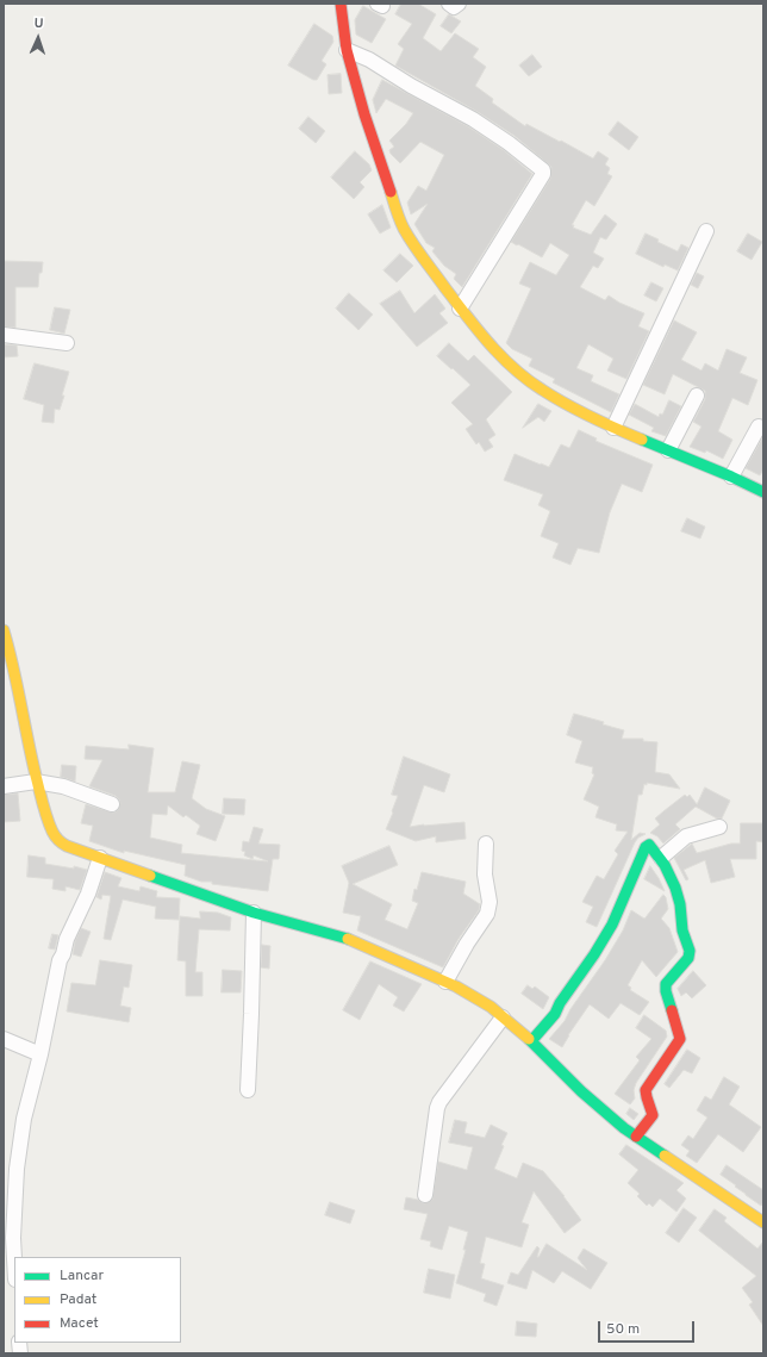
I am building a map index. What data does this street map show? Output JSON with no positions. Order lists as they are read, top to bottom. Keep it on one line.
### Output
{"legend":["Lancar","Padat","Macet"],"scale_bar":"50 m","north":"top"}
